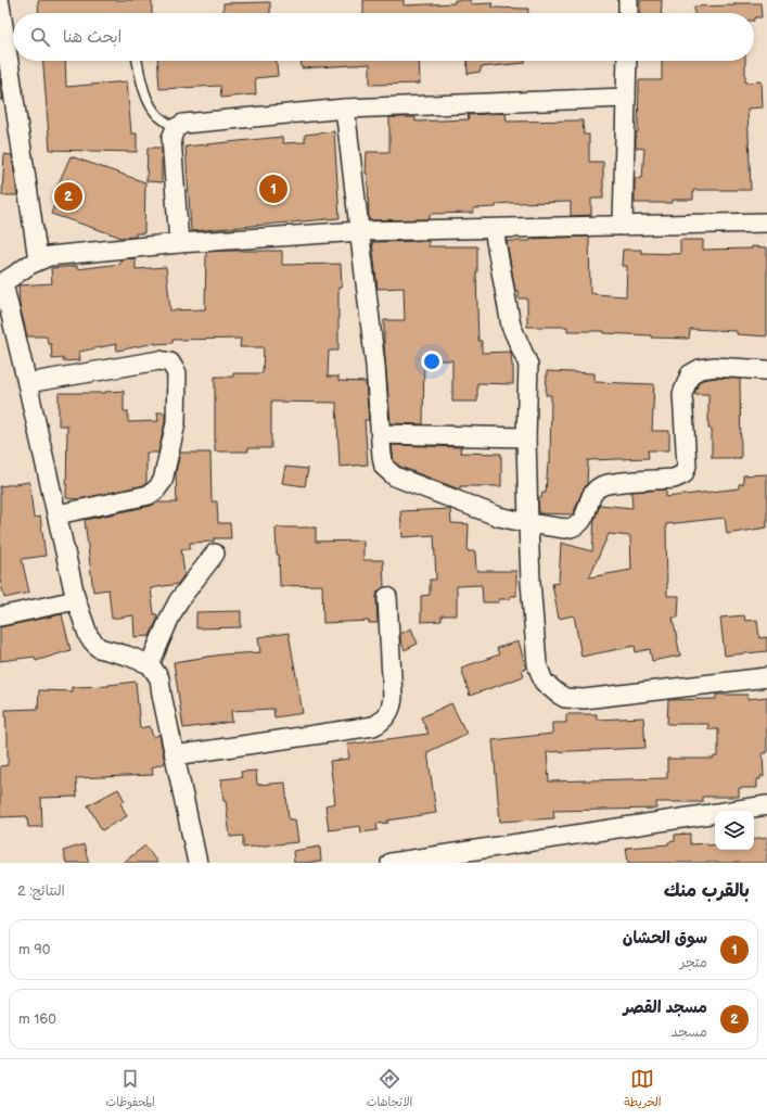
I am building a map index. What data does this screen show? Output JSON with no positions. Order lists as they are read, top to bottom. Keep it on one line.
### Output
{"page":{"search":"ابحث هنا","pins":["1","2"],"heading":["بالقرب منك","النتائج: 2"],"list":[{"mark":"1","name":"سوق الحشان","note":"متجر","value":"90 m"},{"mark":"2","name":"مسجد القصر","note":"مسجد","value":"160 m"}],"nav":["الخريطة","الاتجاهات","المحفوظات"]}}
